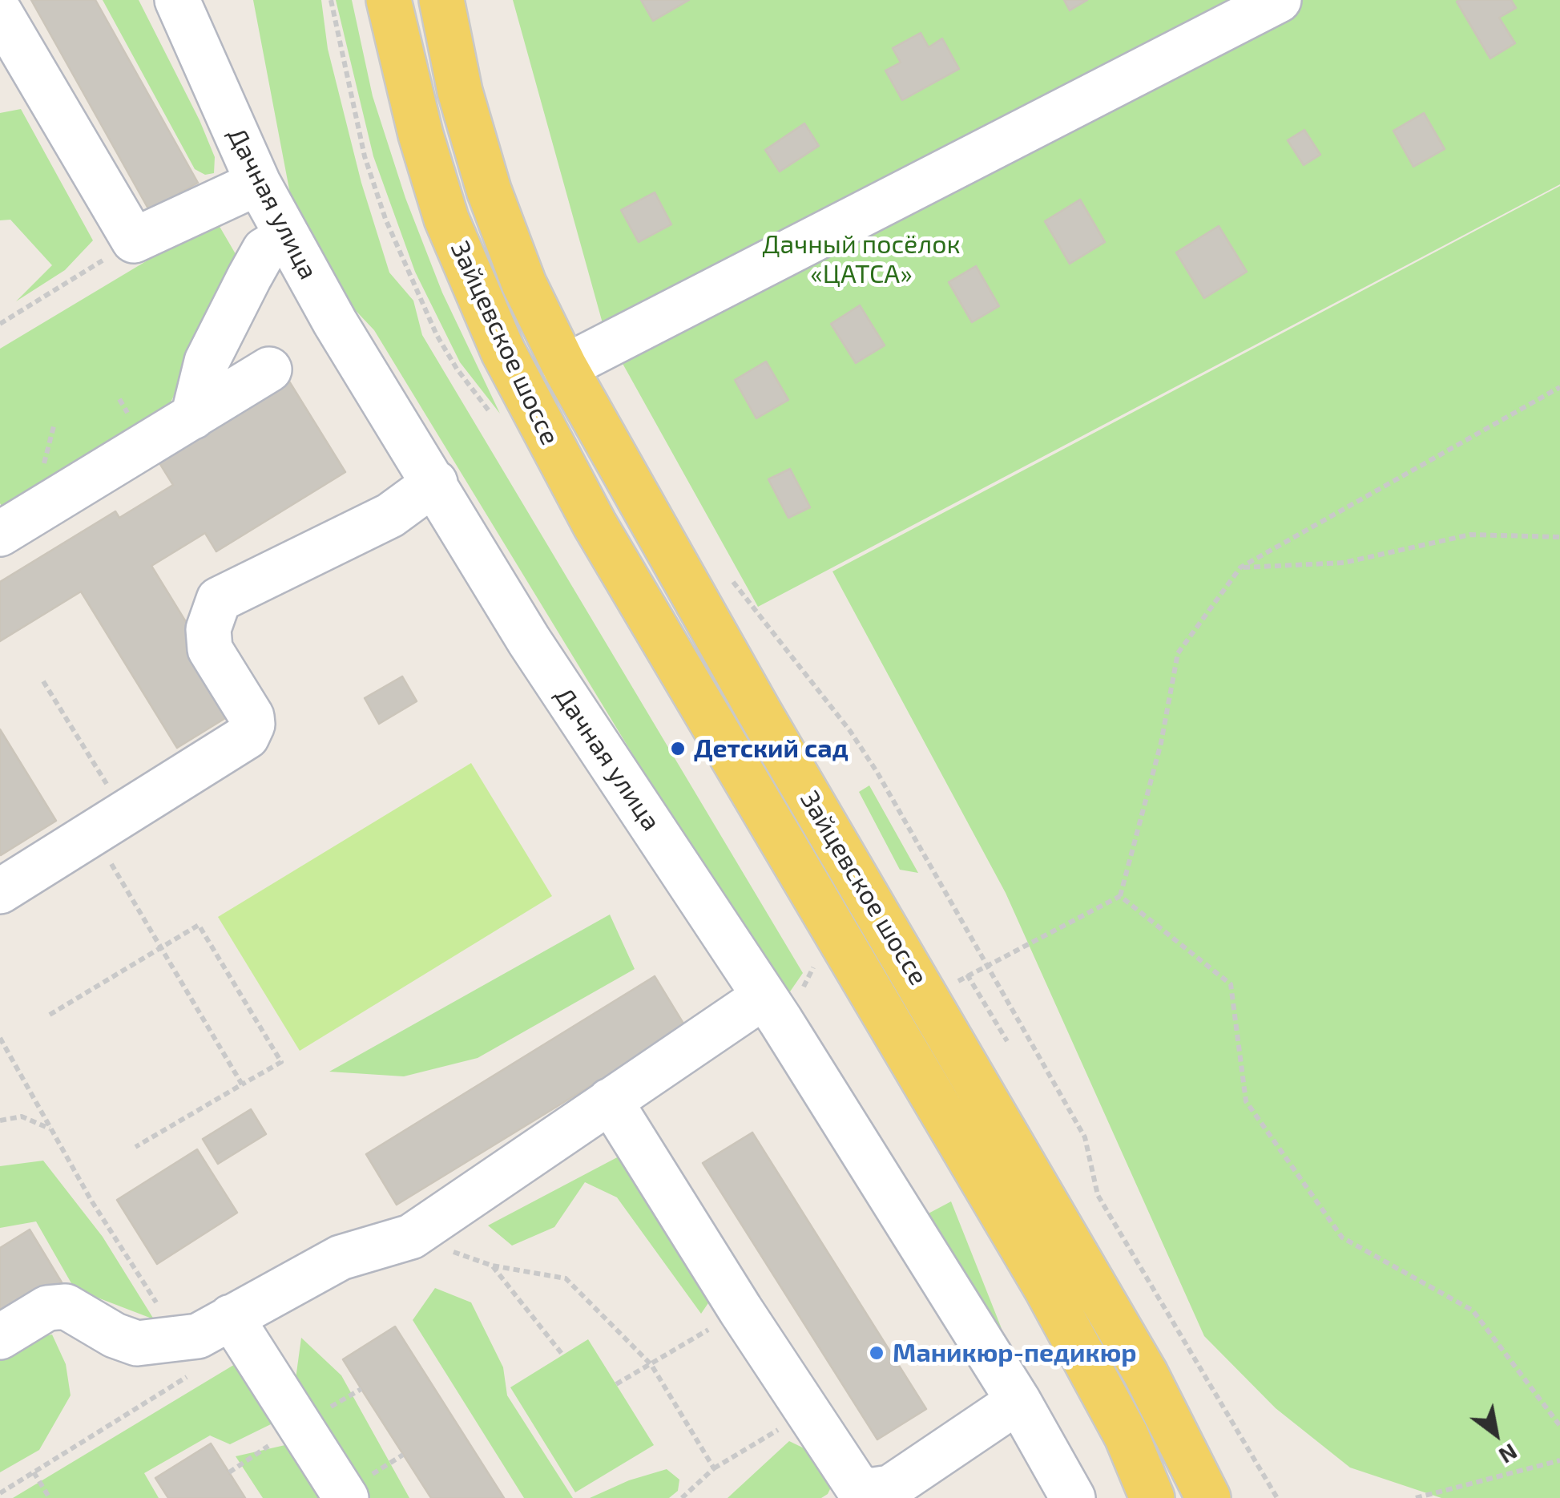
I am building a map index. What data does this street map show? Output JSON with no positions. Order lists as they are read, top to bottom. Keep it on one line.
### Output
{"streets":{"main road":["Зайцевское шоссе"],"street":["Дачная улица"]},"parks":["Дачный посёлок «ЦАТСА»"],"places":["Детский сад","Маникюр-педикюр"],"north":"bottom right"}
